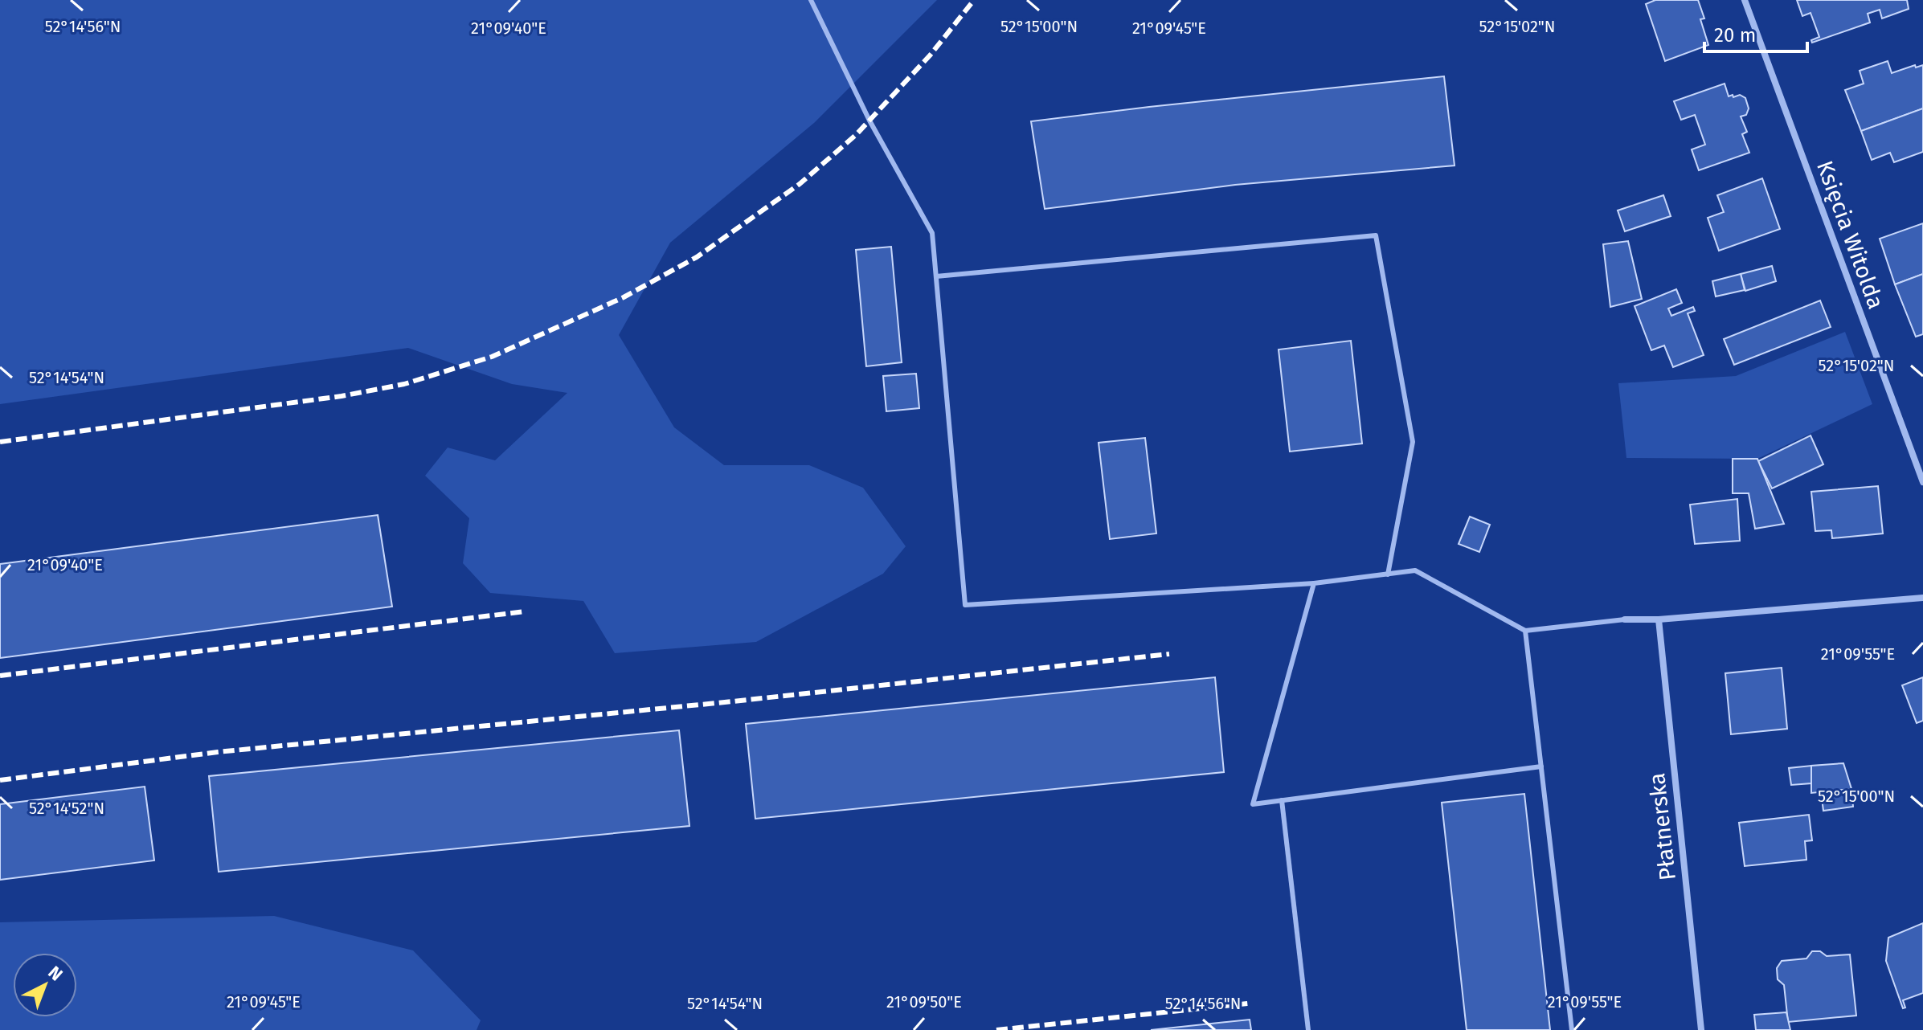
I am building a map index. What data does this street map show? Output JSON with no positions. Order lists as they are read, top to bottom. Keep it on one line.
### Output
{"streets":{"street":["Księcia Witolda","Płatnerska"]},"scale_bar":"20 m","north":"top right","coordinates":["52°14'56\"N","52°15'02\"N","52°15'00\"N","21°09'40\"E","21°09'45\"E","52°14'54\"N","21°09'55\"E","52°14'52\"N","21°09'50\"E"]}
